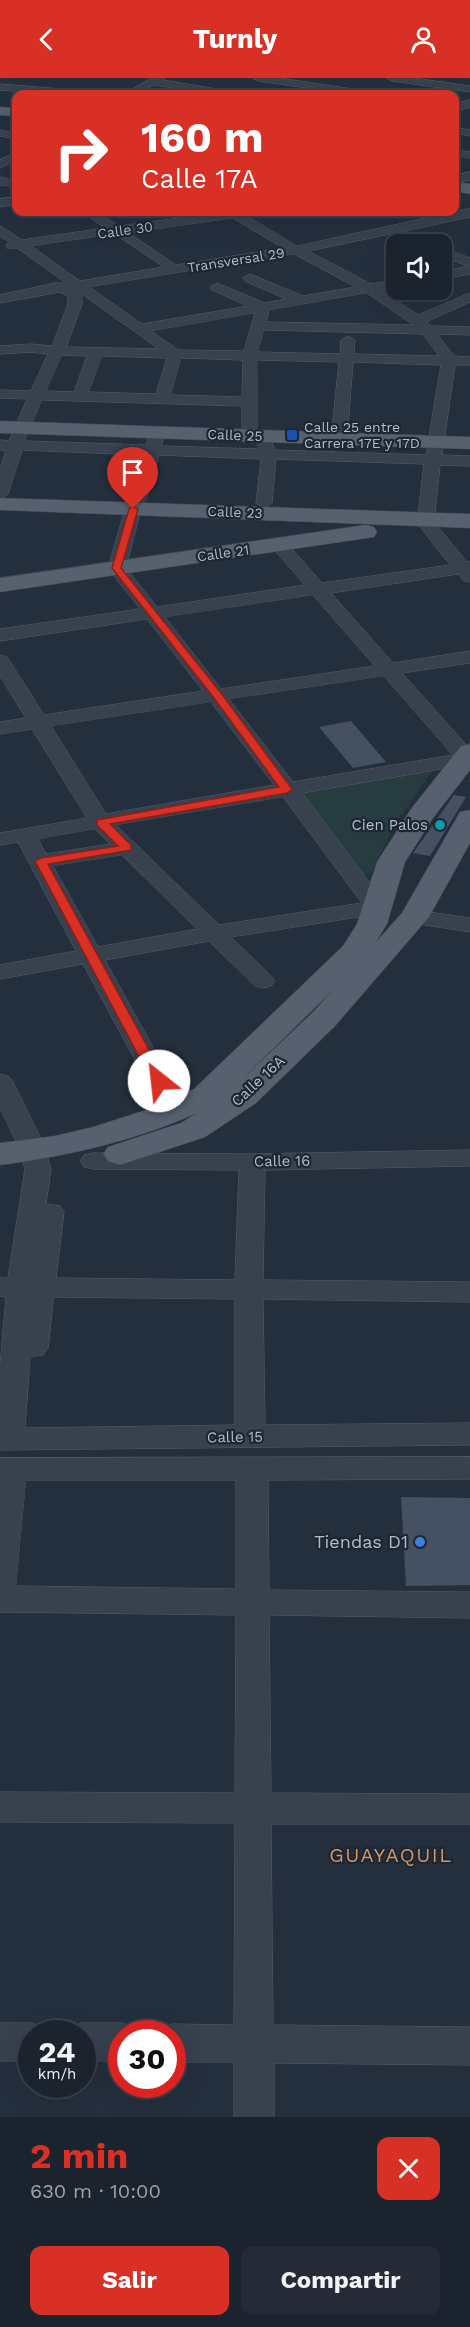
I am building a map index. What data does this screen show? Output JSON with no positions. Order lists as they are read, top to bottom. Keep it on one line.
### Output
{"streets":{"main road":["Calle 25","Calle 23","Calle 21","Calle 16A"],"street":["Calle 30","Transversal 29","Calle 16","Calle 15"]},"crossings":[["Calle 23","Calle 21"],["Calle 16A","Calle 16"]],"districts":["GUAYAQUIL"],"places":{"transit":["Calle 25 entre Carrera 17E y 17D"],"other":["Cien Palos","Tiendas D1"]},"page":{"header":"Turnly","turn":["160 m","Calle 17A"],"speed":"24 km/h","limit":"30","heading":["2 min","630 m · 10:00"],"buttons":["Salir","Compartir"]}}
